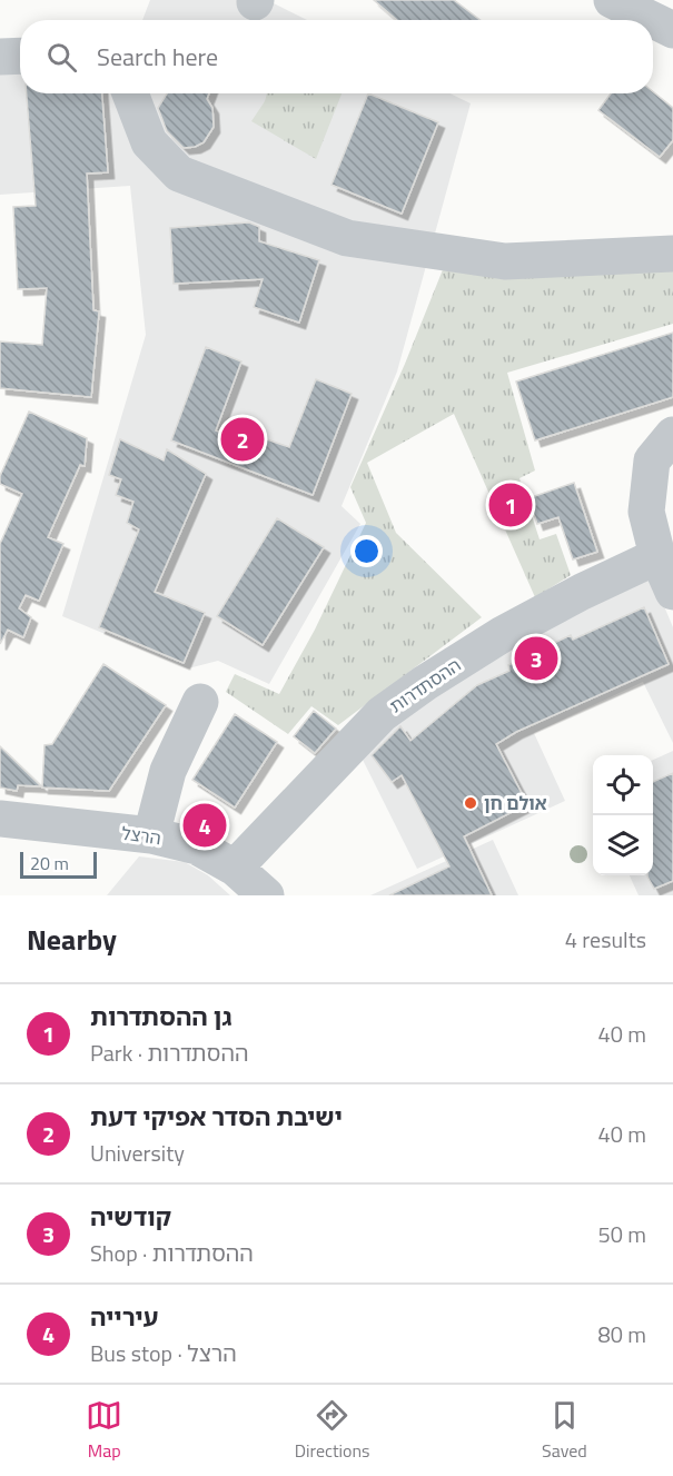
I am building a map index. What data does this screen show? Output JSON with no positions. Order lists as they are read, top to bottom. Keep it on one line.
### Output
{"streets":{"street":["ההסתדרות","הרצל"]},"crossings":[["ההסתדרות","הרצל"]],"places":["אולם חן"],"scale_bar":"20 m","page":{"search":"Search here","pins":["2","1","3","4"],"scale":"20 m","heading":["Nearby","4 results"],"list":[{"mark":"1","name":"גן ההסתדרות","note":"Park · ההסתדרות","value":"40 m"},{"mark":"2","name":"ישיבת הסדר אפיקי דעת","note":"University","value":"40 m"},{"mark":"3","name":"קודשיה","note":"Shop · ההסתדרות","value":"50 m"},{"mark":"4","name":"עירייה","note":"Bus stop · הרצל","value":"80 m"}],"nav":["Map","Directions","Saved"]}}
